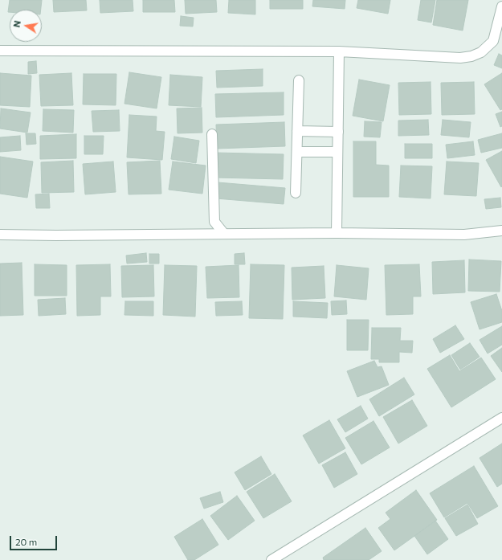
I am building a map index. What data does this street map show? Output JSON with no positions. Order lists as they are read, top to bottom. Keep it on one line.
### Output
{"scale_bar":"20 m","north":"left"}
